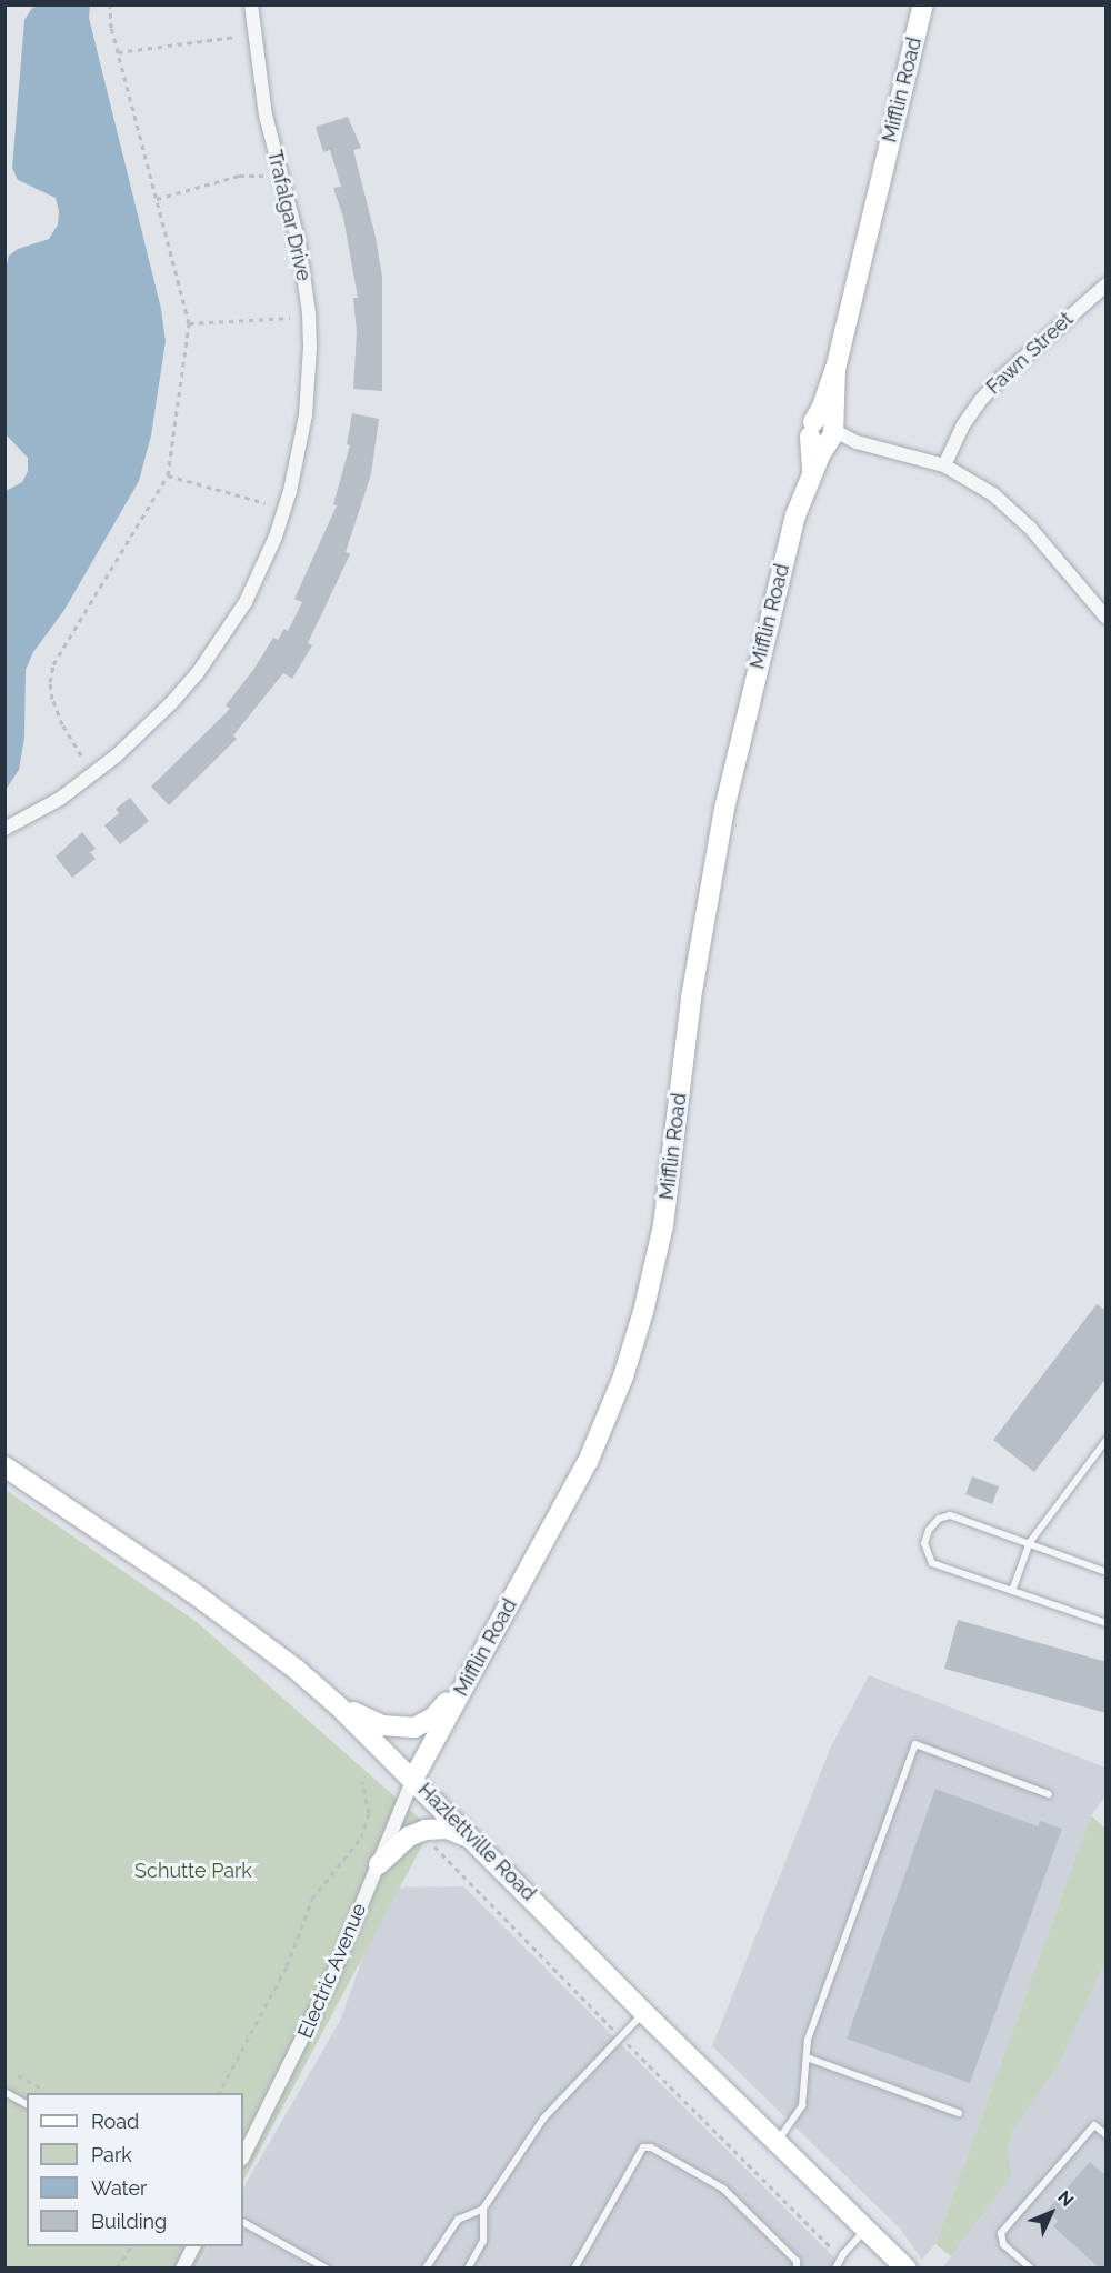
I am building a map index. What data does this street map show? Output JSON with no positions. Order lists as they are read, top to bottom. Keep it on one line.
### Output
{"streets":{"main road":["Mifflin Road","Hazlettville Road"],"street":["Trafalgar Drive","Fawn Street","Electric Avenue"]},"crossings":[["Mifflin Road","Hazlettville Road"],["Mifflin Road","Electric Avenue"],["Hazlettville Road","Electric Avenue"]],"parks":["Schutte Park"],"legend":["Road","Park","Water","Building"],"north":"top right"}
